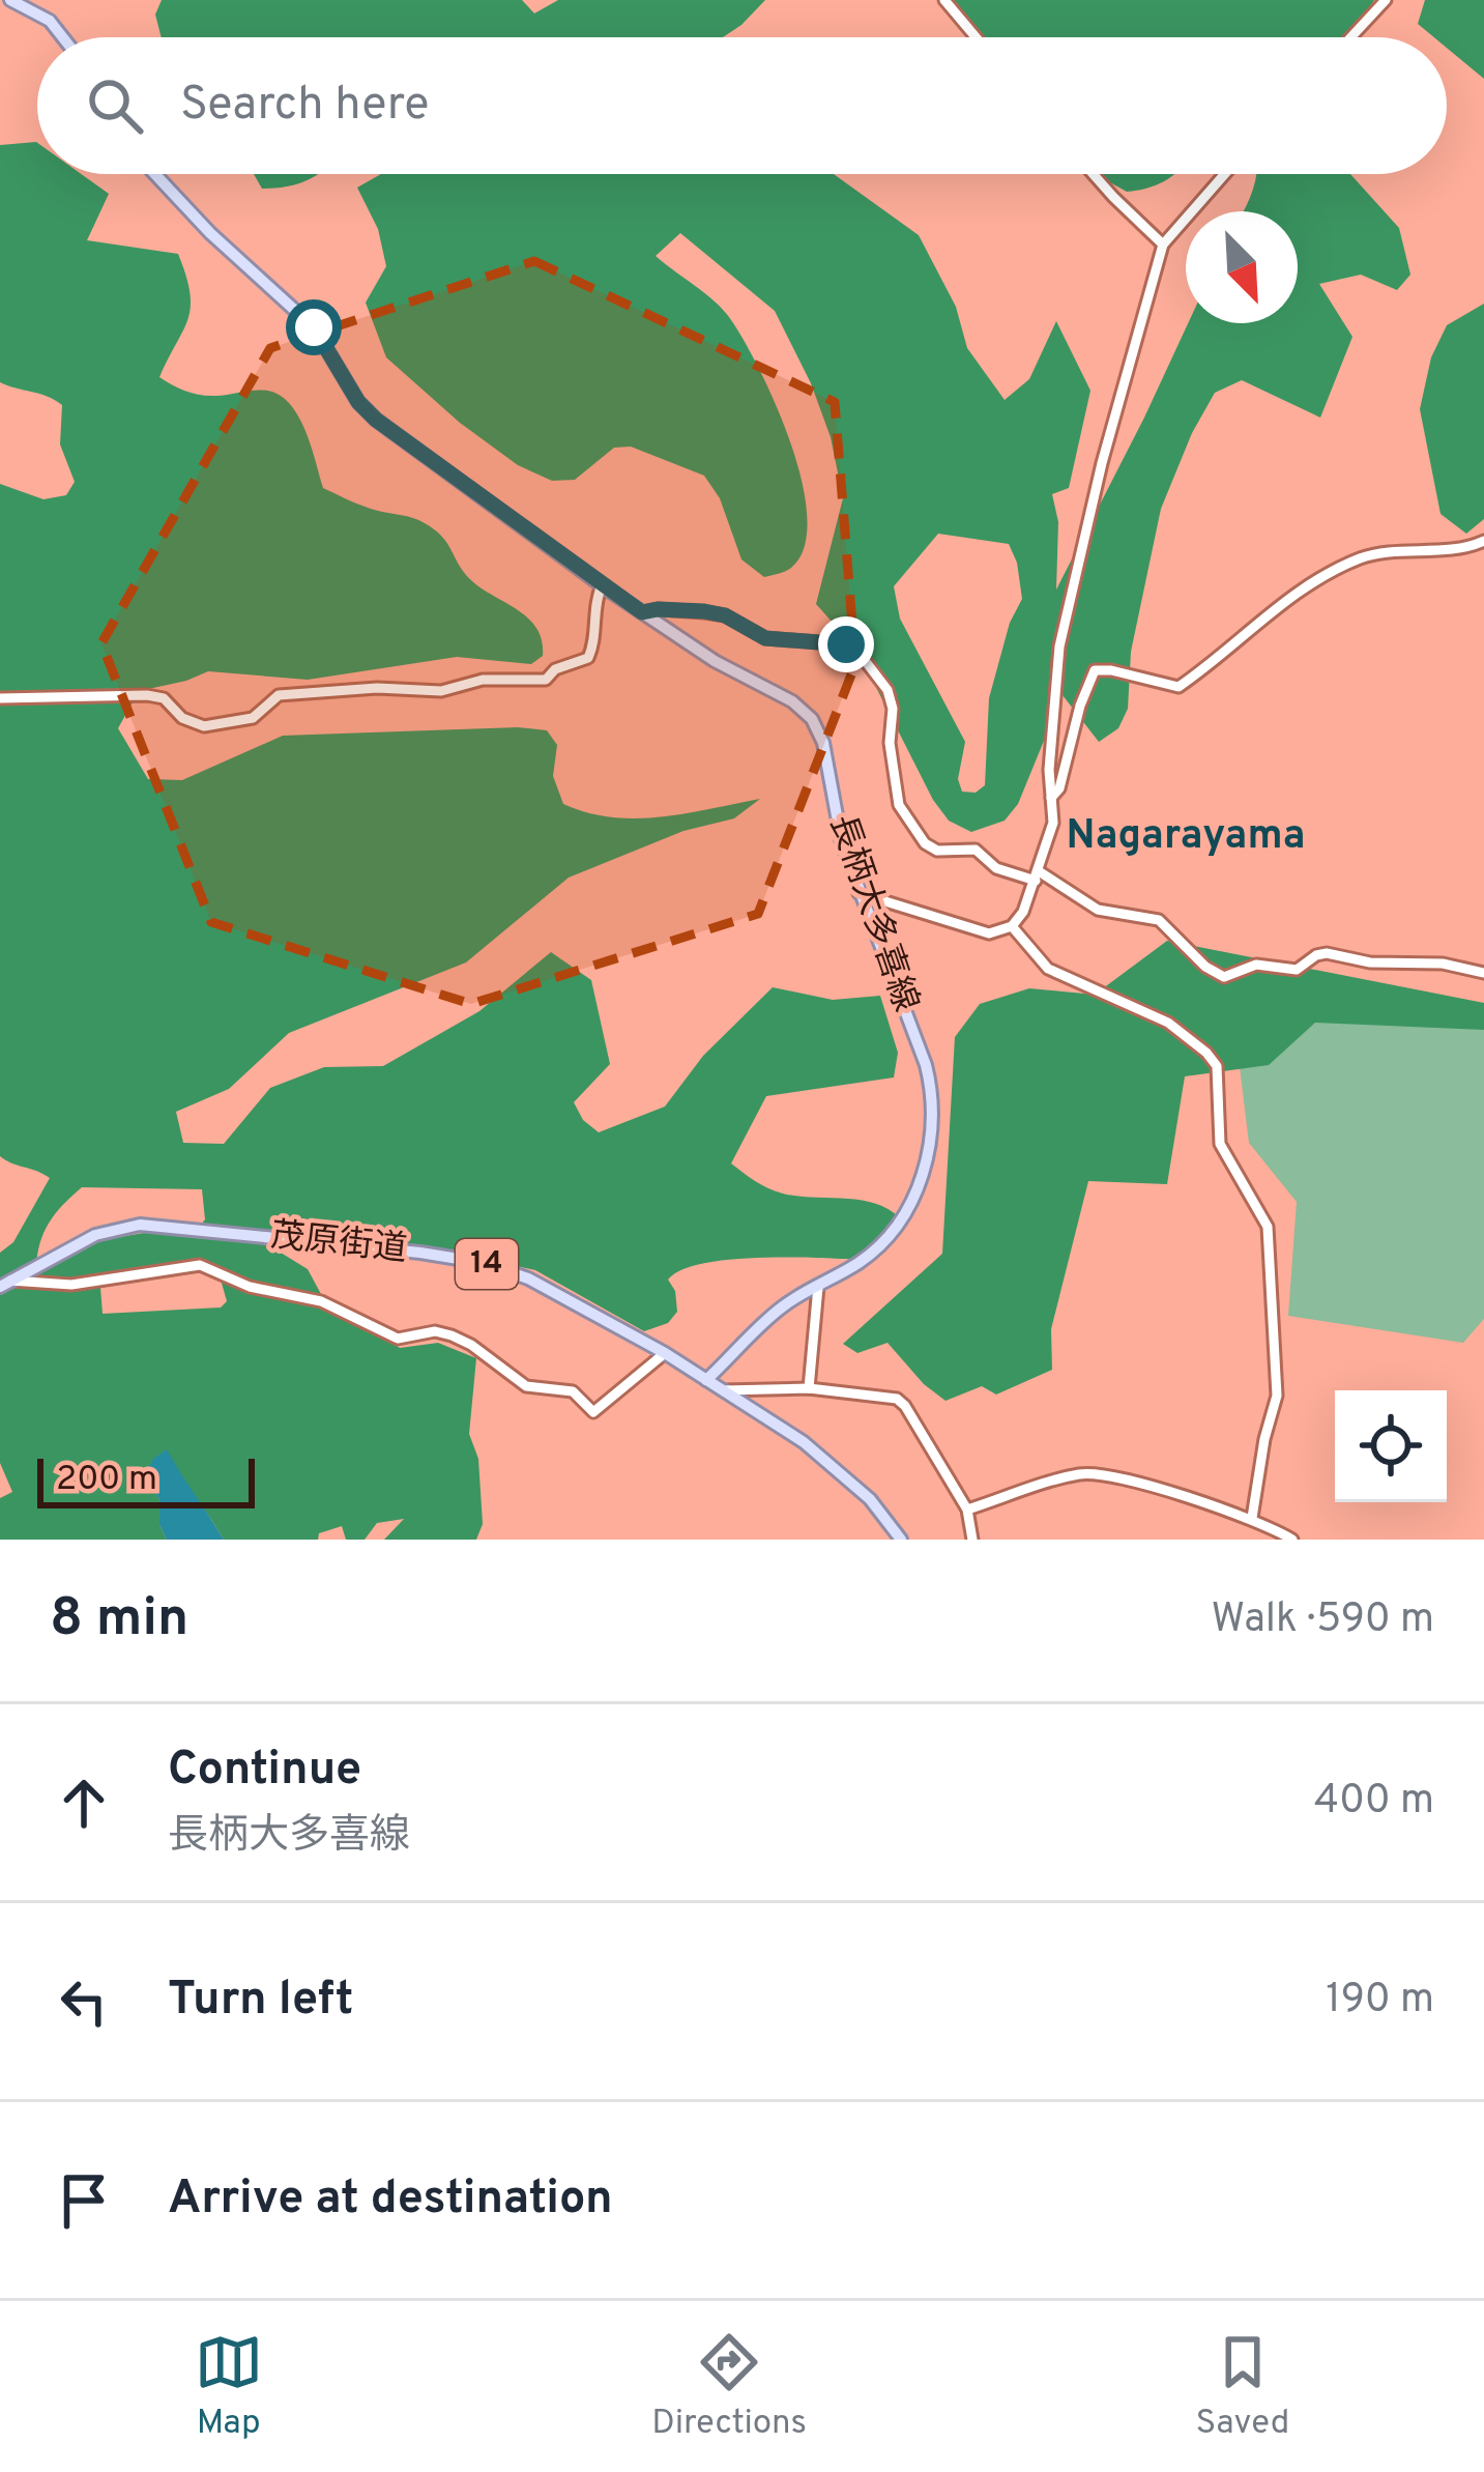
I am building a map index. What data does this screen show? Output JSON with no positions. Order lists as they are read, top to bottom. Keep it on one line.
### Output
{"streets":{"main road":["長柄大多喜線","茂原街道","14"]},"crossings":[["長柄大多喜線","茂原街道"]],"districts":["Nagarayama"],"scale_bar":"200 m","north":"bottom right","page":{"search":"Search here","scale":"200 m","heading":["8 min","Walk · 590 m"],"list":[["Continue","長柄大多喜線","400 m"],["Turn left","190 m"],"Arrive at destination"],"nav":["Map","Directions","Saved"]}}
